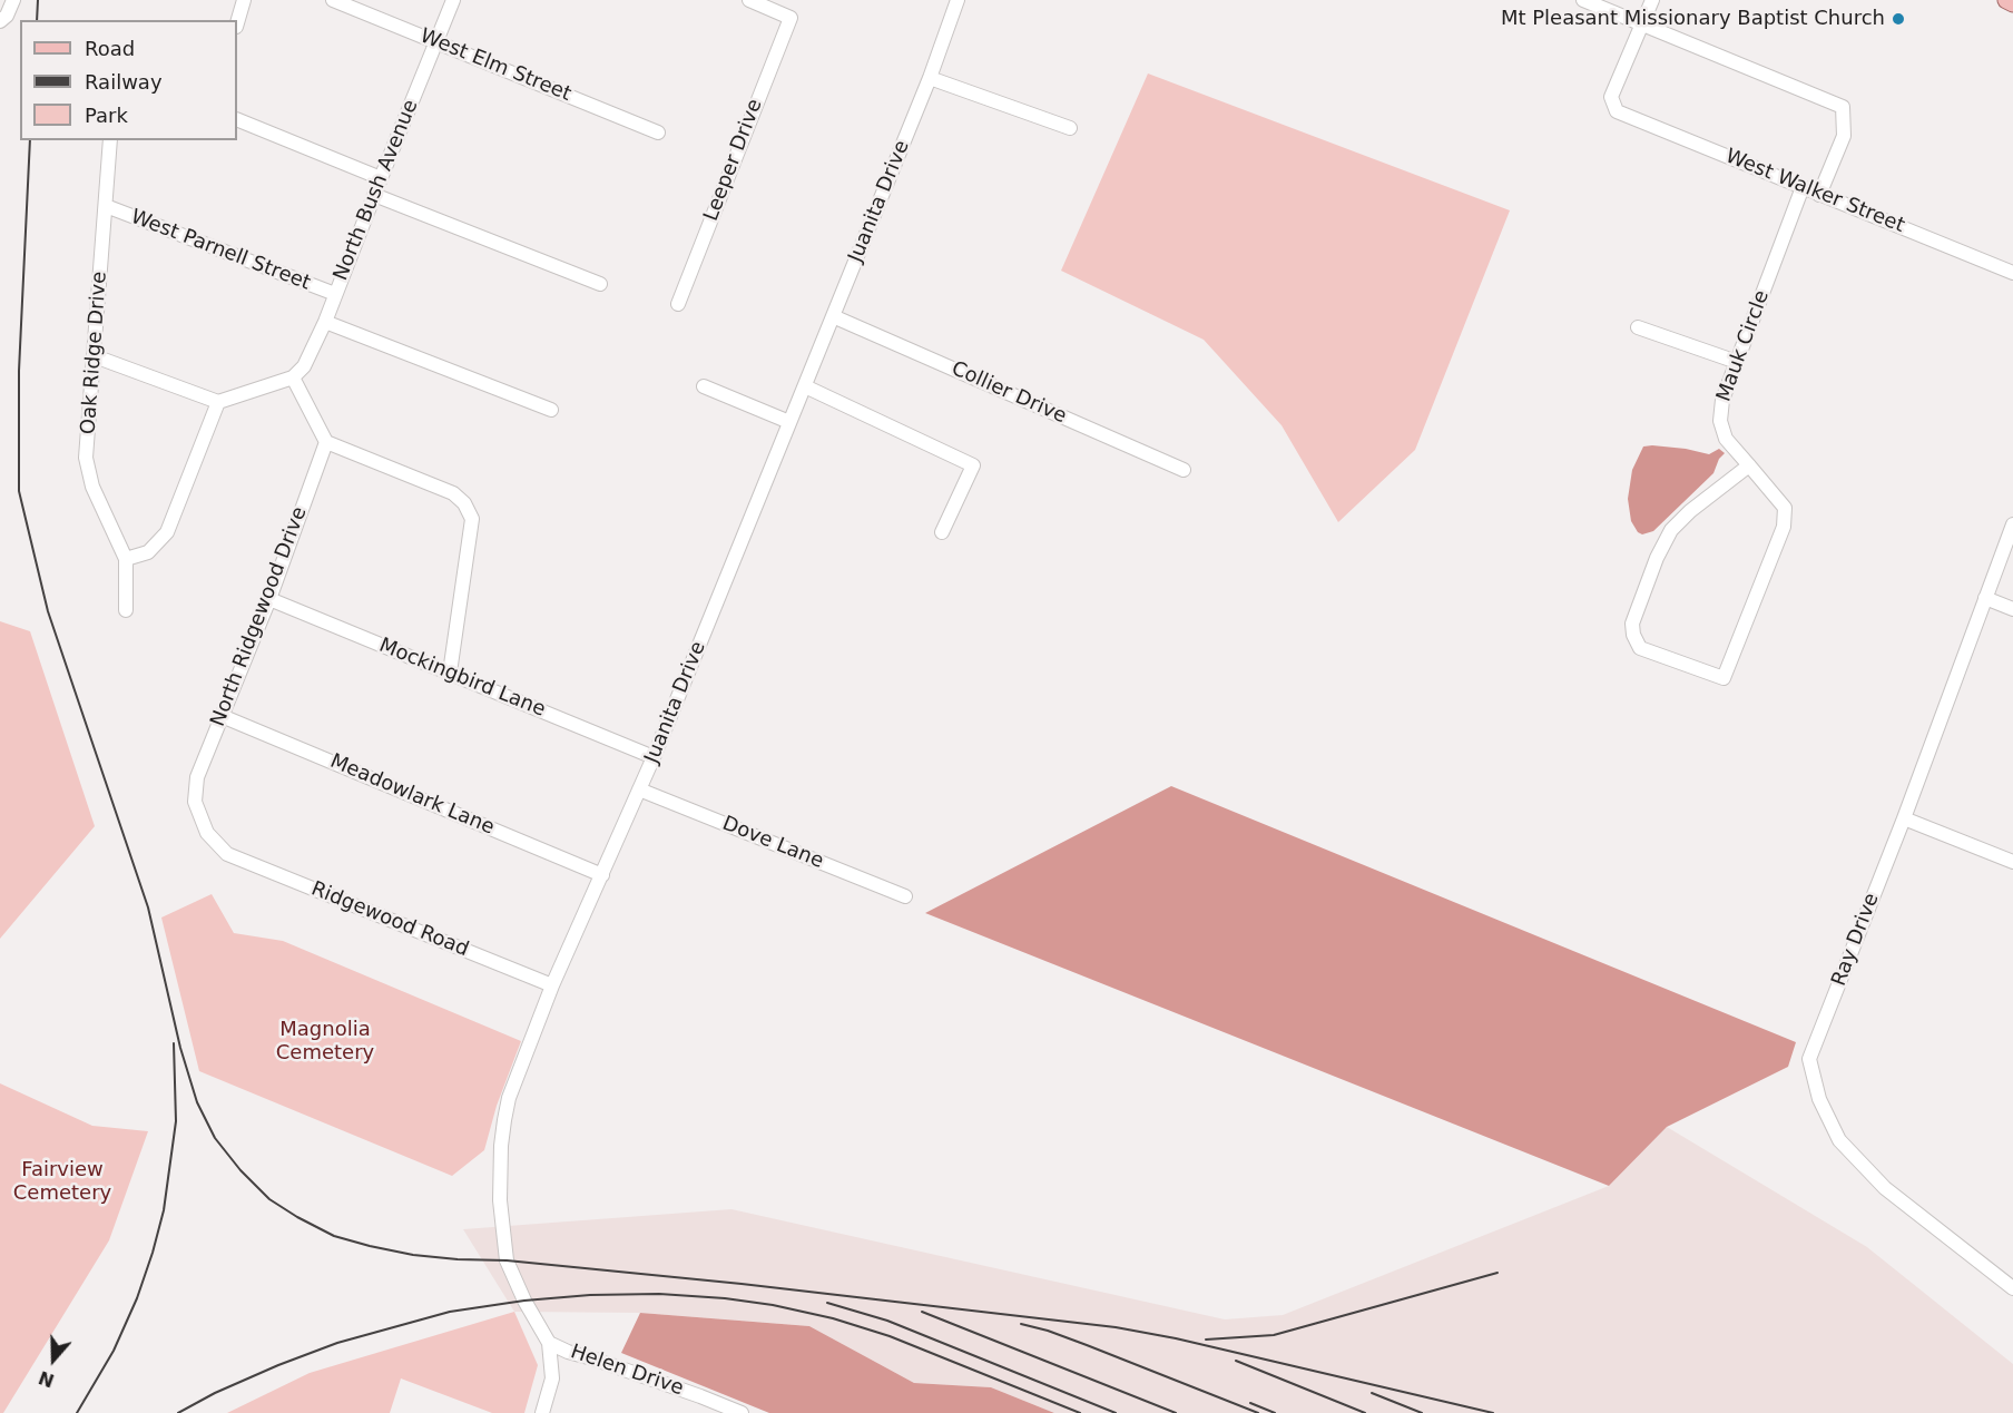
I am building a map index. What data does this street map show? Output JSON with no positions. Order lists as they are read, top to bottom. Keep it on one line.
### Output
{"streets":{"street":["West Elm Street","Leeper Drive","North Bush Avenue","West Walker Street","Juanita Drive","West Parnell Street","Mauk Circle","Oak Ridge Drive","Collier Drive","North Ridgewood Drive","Mockingbird Lane","Meadowlark Lane","Dove Lane","Ridgewood Road","Ray Drive","Helen Drive"]},"crossings":[["West Elm Street","North Bush Avenue"],["North Bush Avenue","West Parnell Street"],["West Walker Street","Mauk Circle"],["Juanita Drive","Collier Drive"],["Juanita Drive","Mockingbird Lane"],["Juanita Drive","Meadowlark Lane"],["Juanita Drive","Dove Lane"],["Juanita Drive","Ridgewood Road"],["Juanita Drive","Helen Drive"],["West Parnell Street","Oak Ridge Drive"],["North Ridgewood Drive","Mockingbird Lane"],["North Ridgewood Drive","Meadowlark Lane"],["North Ridgewood Drive","Ridgewood Road"]],"parks":["Magnolia Cemetery","Fairview Cemetery"],"places":["Mt Pleasant Missionary Baptist Church"],"legend":["Road","Railway","Park"],"north":"bottom"}
